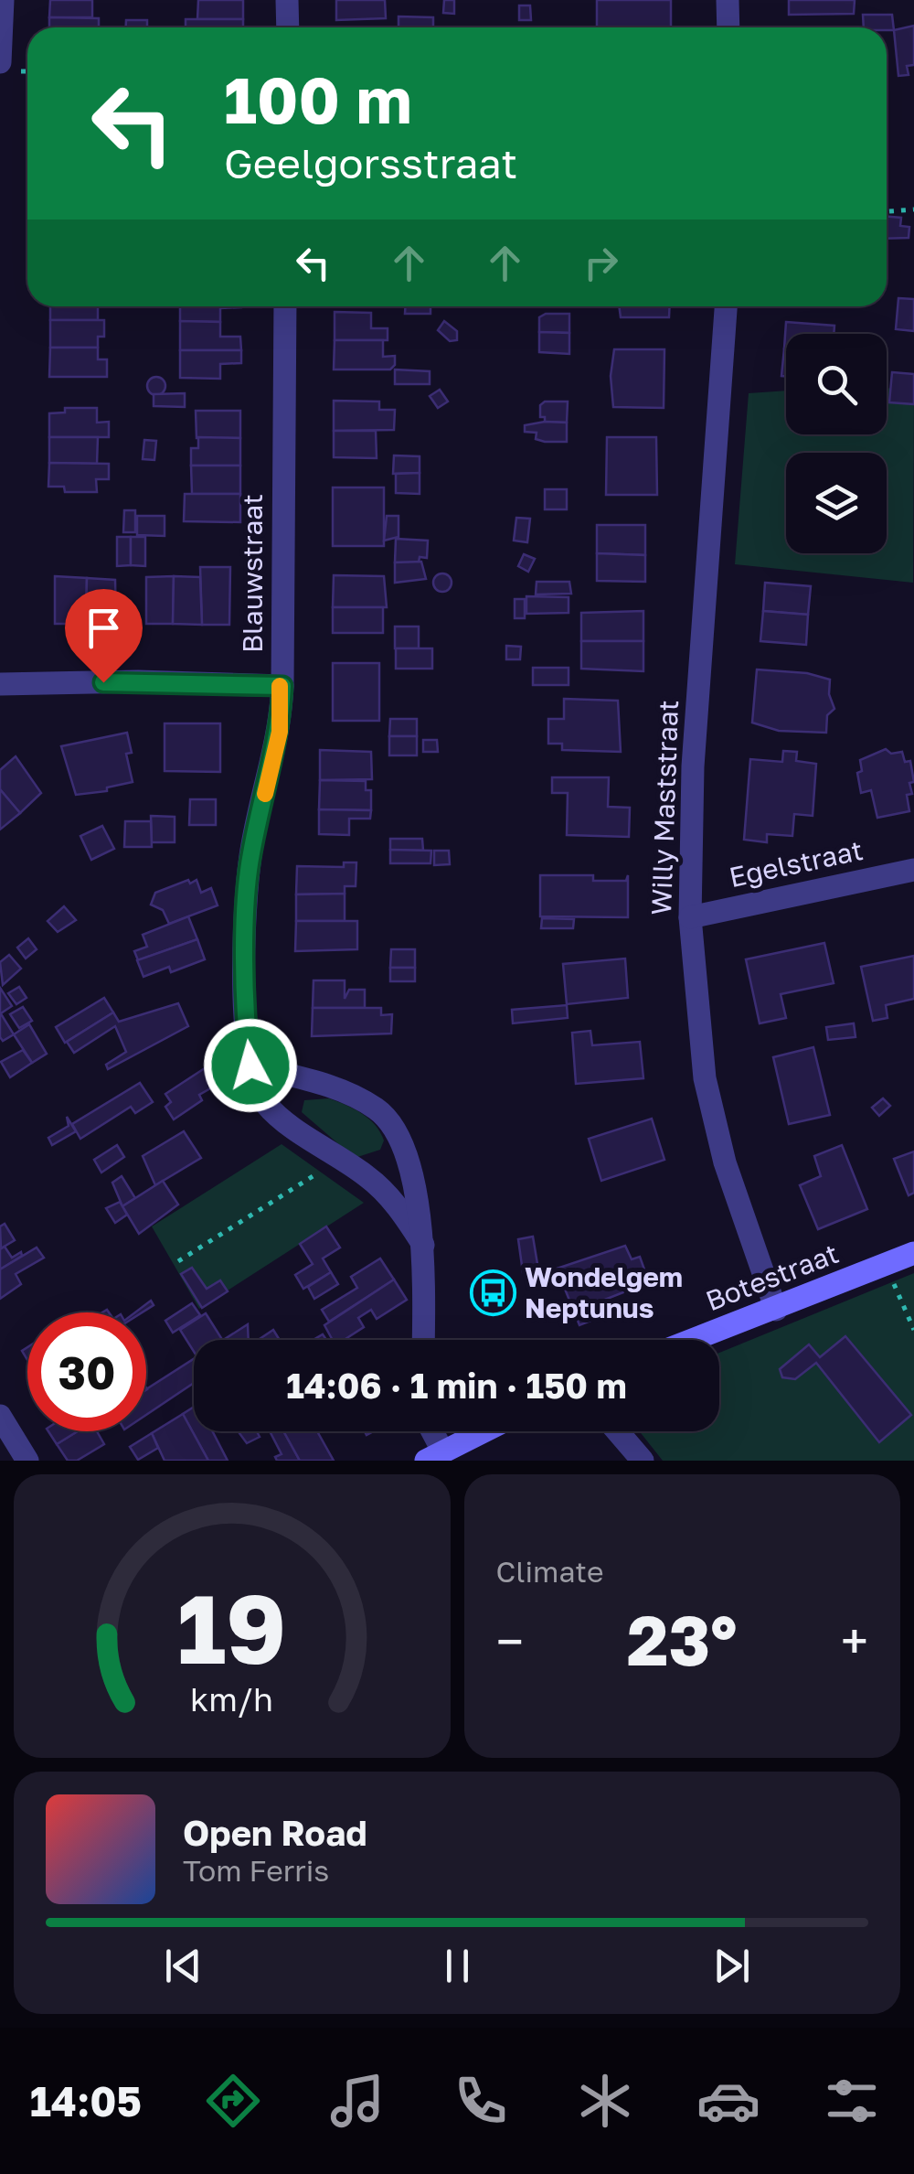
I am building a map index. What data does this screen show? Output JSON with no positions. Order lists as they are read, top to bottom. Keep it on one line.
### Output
{"streets":{"street":["Blauwstraat","Willy Maststraat","Egelstraat","Botestraat"]},"crossings":[["Willy Maststraat","Egelstraat"],["Willy Maststraat","Botestraat"]],"places":{"bus stop":["Wondelgem Neptunus"]},"page":{"turn":["100 m","Geelgorsstraat"],"limit":"30","trip":"14:06 · 1 min · 150 m","tile":"Climate","heat":["−","23°","+"],"song":["Open Road","Tom Ferris"],"tabs":"14:05","gauge":["19","km/h"]}}
